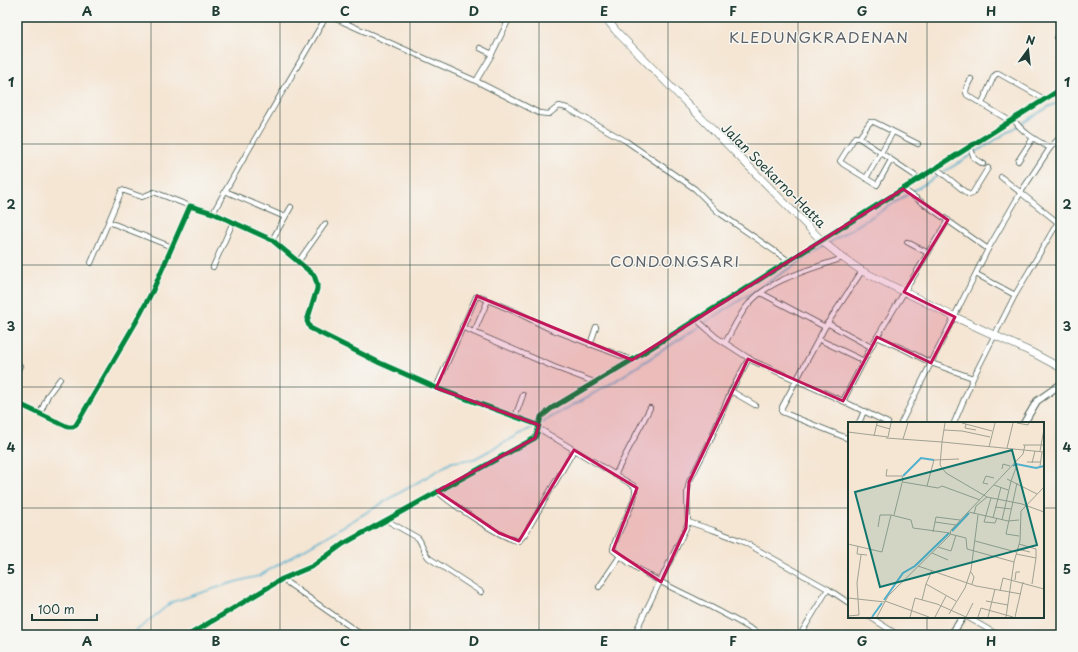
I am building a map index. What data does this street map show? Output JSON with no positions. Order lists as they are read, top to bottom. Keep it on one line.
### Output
{"streets":{"highway":["Jalan Soekarno-Hatta"]},"districts":["KLEDUNGKRADENAN","CONDONGSARI"],"scale_bar":"100 m","north":"top","grid":{"columns":["A","B","C","D","E","F","G","H"],"rows":["1","2","3","4","5"]}}
